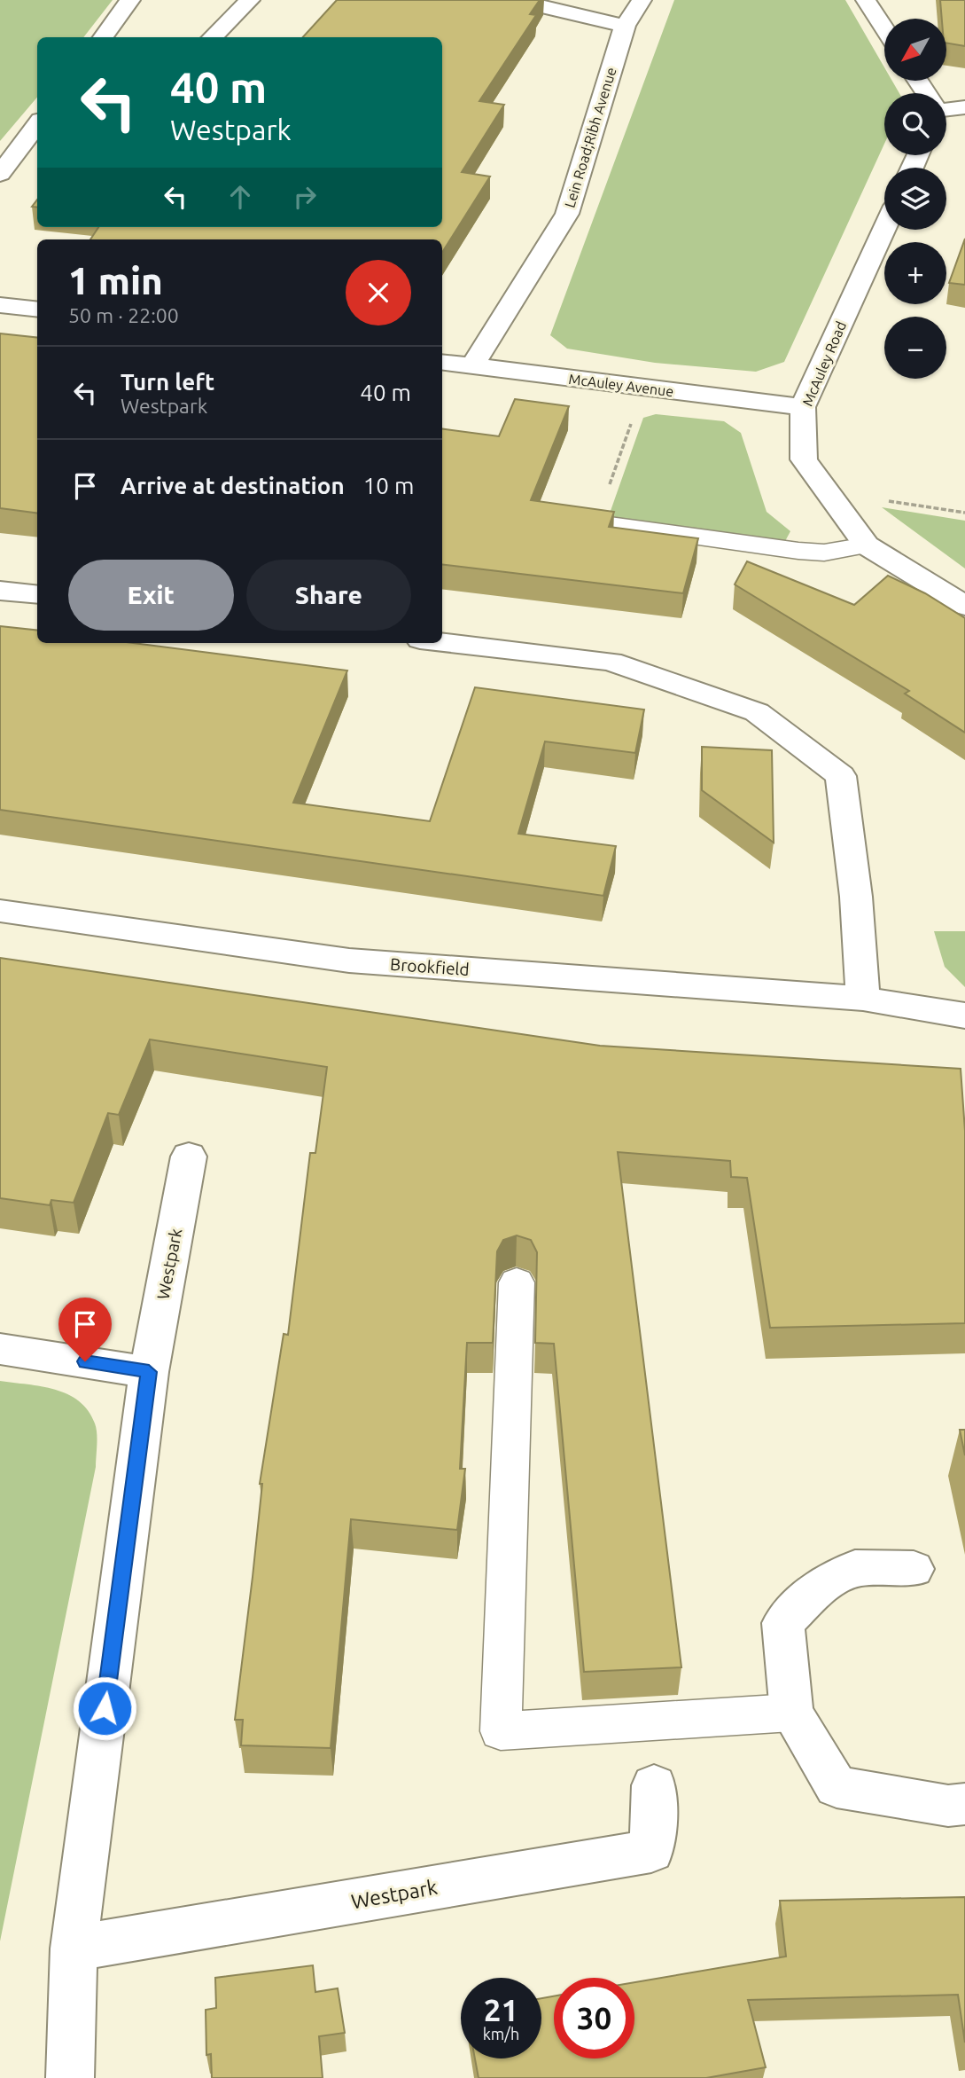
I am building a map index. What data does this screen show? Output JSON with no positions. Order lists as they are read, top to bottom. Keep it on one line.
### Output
{"streets":{"street":["Lein Road;Ribh Avenue","McAuley Road","McAuley Avenue","Brookfield","Westpark"]},"crossings":[["Lein Road;Ribh Avenue","McAuley Avenue"],["McAuley Road","McAuley Avenue"]],"north":"bottom left","page":{"map_buttons":["+","−"],"turn":["40 m","Westpark"],"heading":["1 min","50 m · 22:00"],"list":[{"name":"Turn left","note":"Westpark","value":"40 m"},{"name":"Arrive at destination","value":"10 m"}],"buttons":["Exit","Share"],"speed":"21 km/h","limit":"30"}}
